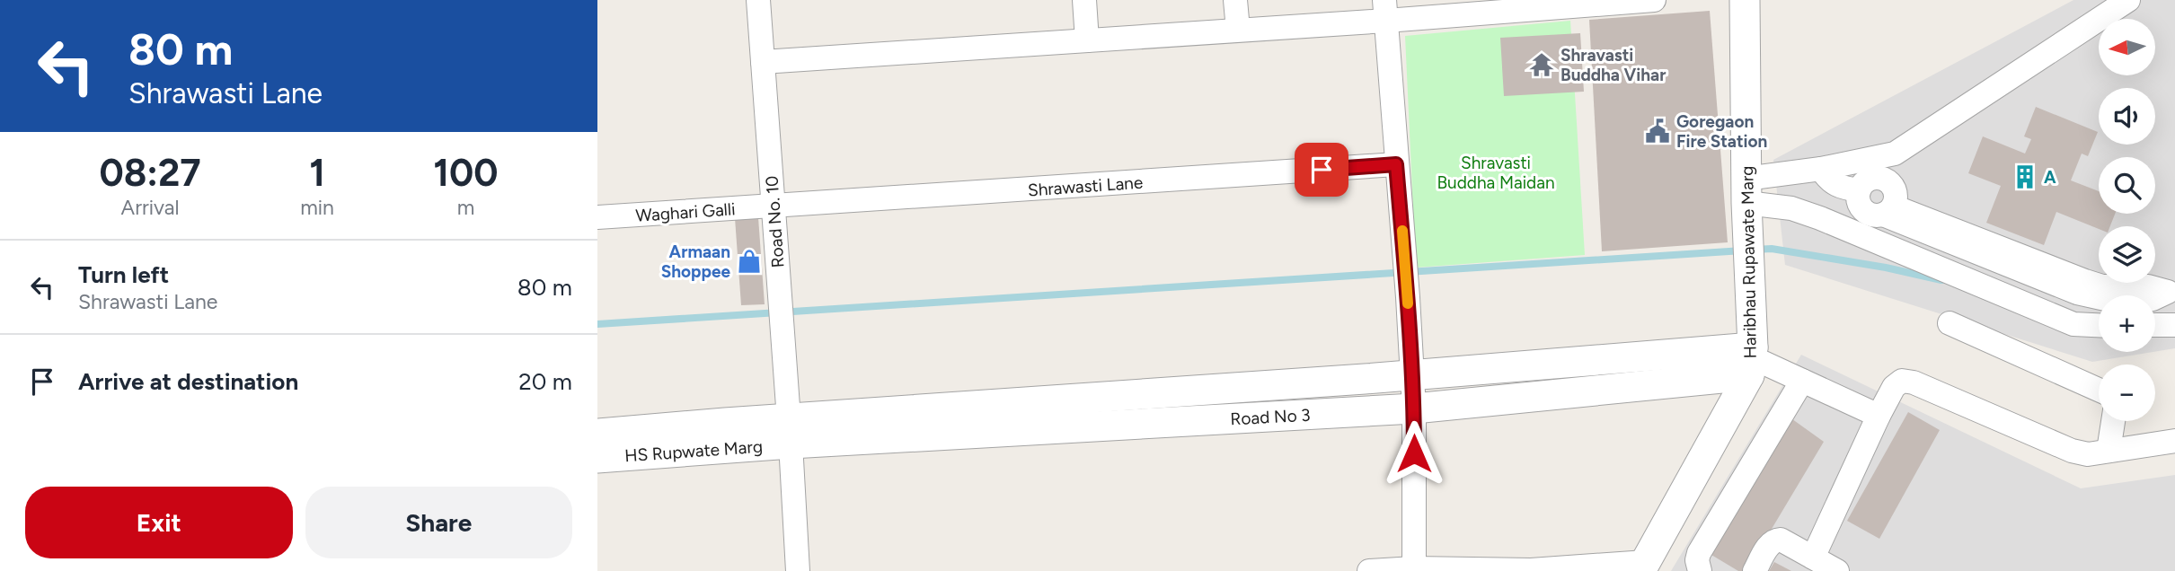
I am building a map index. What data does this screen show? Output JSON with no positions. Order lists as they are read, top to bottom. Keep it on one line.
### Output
{"streets":{"street":["Shrawasti Lane","Waghari Galli","Road No. 10","Haribhau Rupawate Marg","Road No 3","HS Rupwate Marg"]},"crossings":[["Shrawasti Lane","Waghari Galli"],["Shrawasti Lane","Road No. 10"],["Waghari Galli","Road No. 10"],["Road No. 10","Road No 3"],["Road No. 10","HS Rupwate Marg"],["Haribhau Rupawate Marg","Road No 3"],["Road No 3","HS Rupwate Marg"]],"parks":["Shravasti Buddha Maidan"],"places":{"temple":["Shravasti Buddha Vihar"],"public building":["Goregaon Fire Station"],"building":["A"],"shop":["Armaan Shoppee"]},"north":"left","page":{"turn":["80 m","Shrawasti Lane"],"map_buttons":["+","−"],"eta":["08:27","Arrival","1","min","100","m"],"list":[{"name":"Turn left","note":"Shrawasti Lane","value":"80 m"},{"name":"Arrive at destination","value":"20 m"}],"buttons":["Exit","Share"]}}
